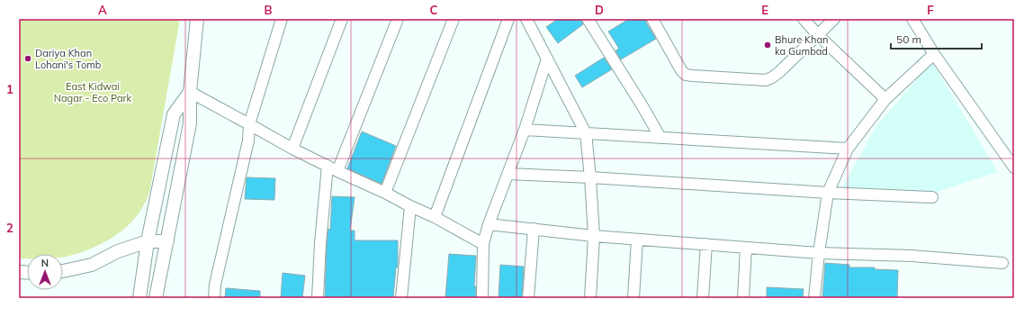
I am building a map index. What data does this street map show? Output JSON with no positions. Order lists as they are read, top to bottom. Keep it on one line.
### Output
{"parks":["East Kidwai Nagar - Eco Park"],"places":["Bhure Khan ka Gumbad","Dariya Khan Lohani's Tomb"],"scale_bar":"50 m","north":"top","grid":{"columns":["A","B","C","D","E","F"],"rows":["1","2"]}}
